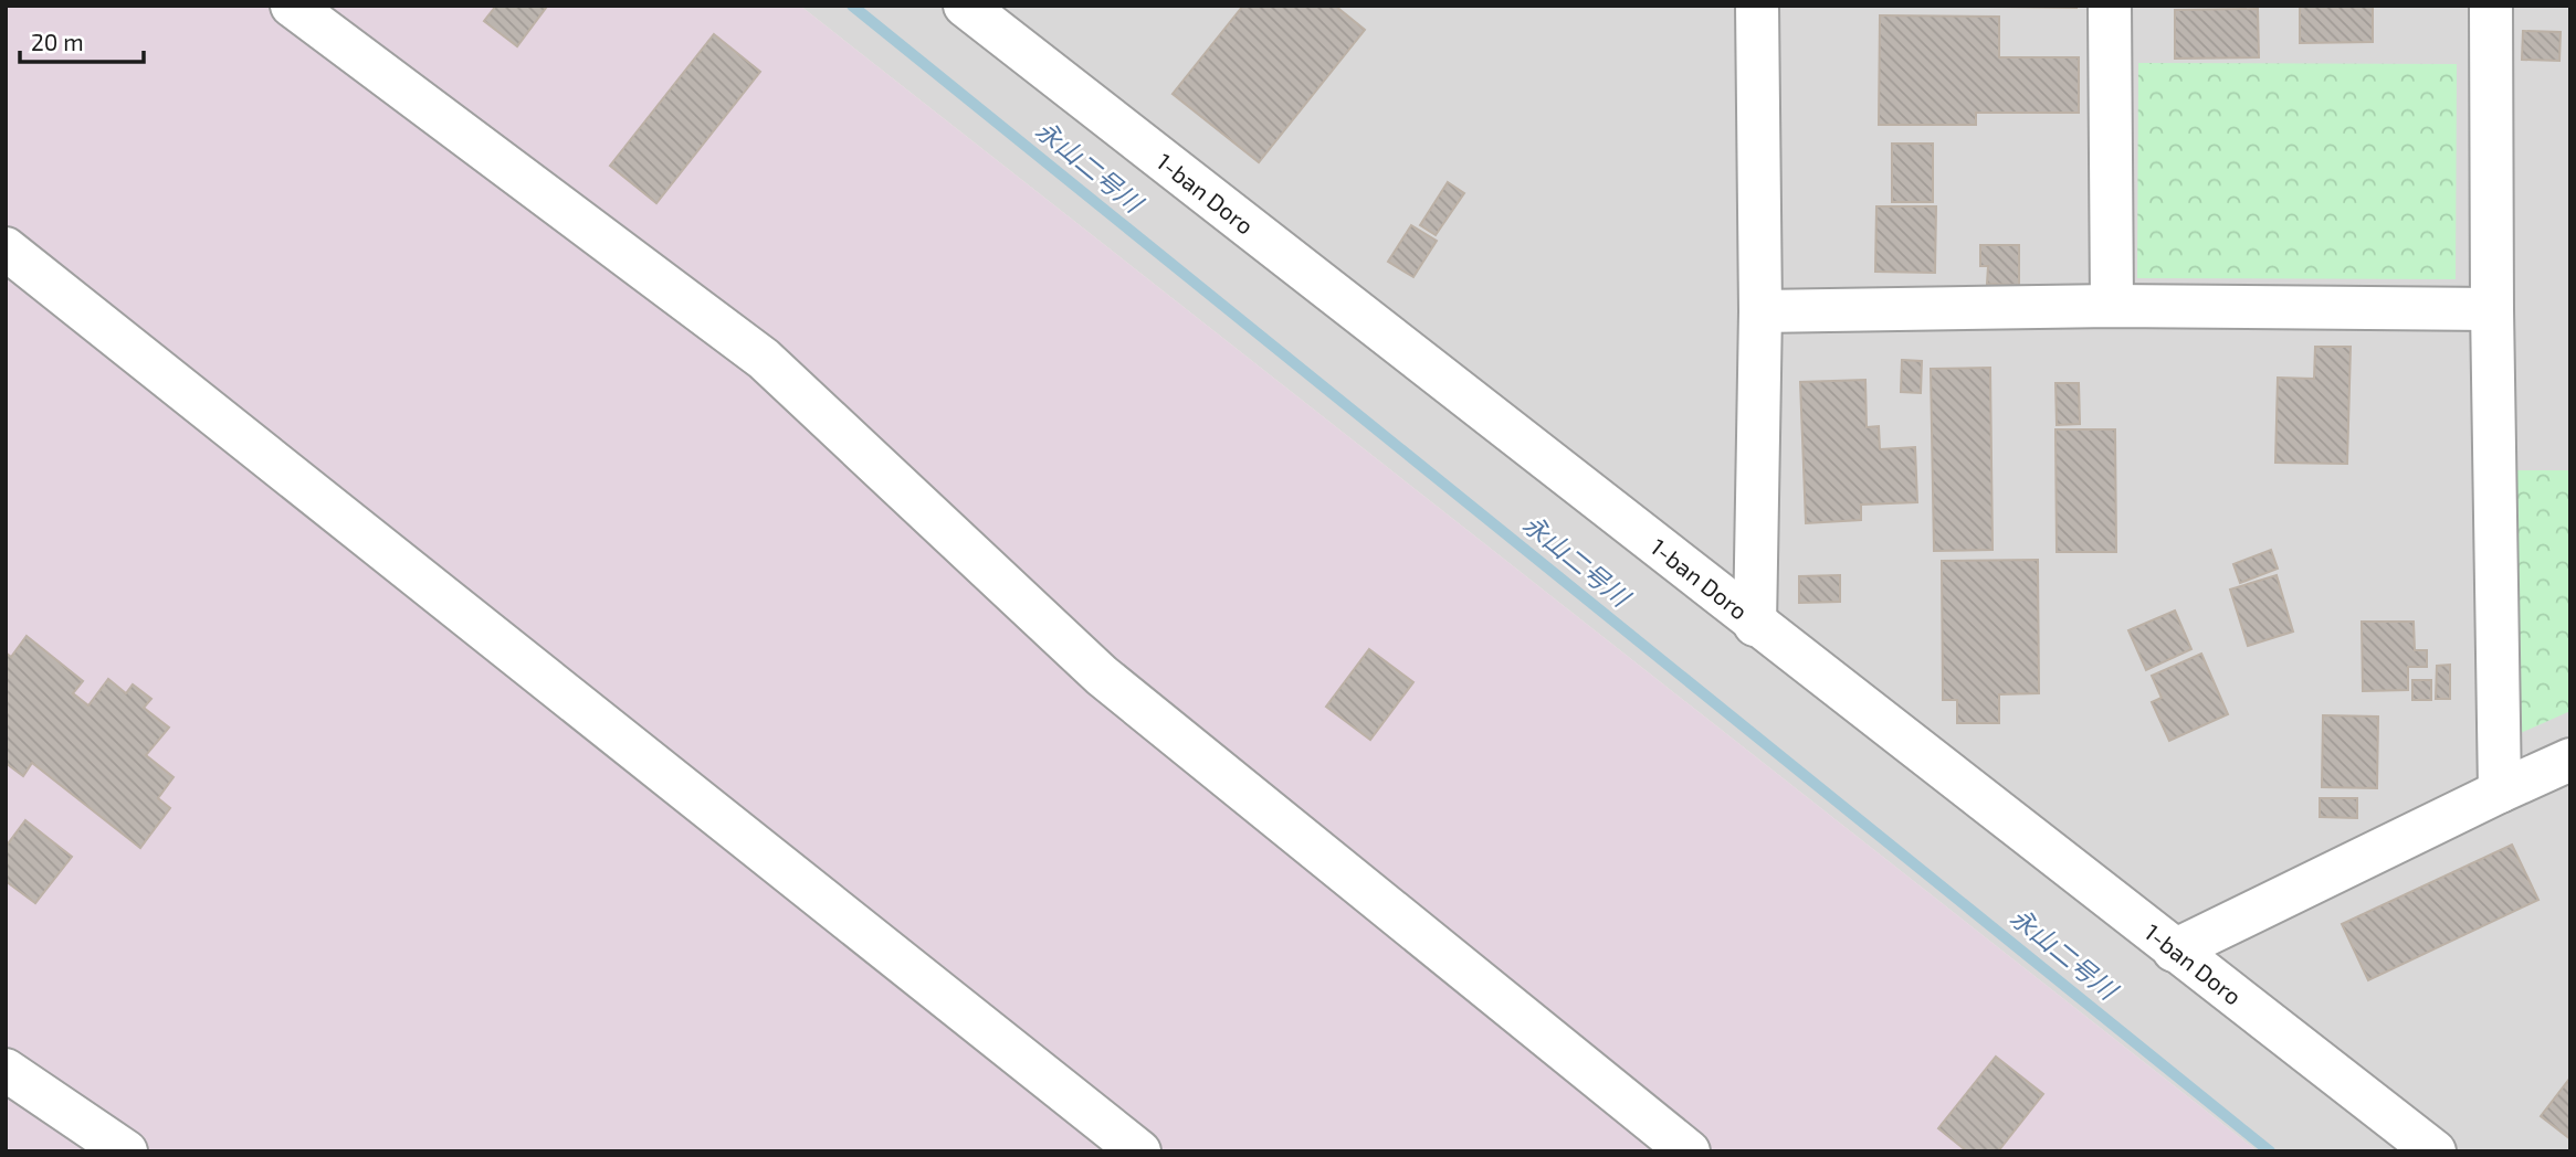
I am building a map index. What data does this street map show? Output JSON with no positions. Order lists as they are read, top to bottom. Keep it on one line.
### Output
{"streets":{"street":["1-ban Doro"]},"water":["永山二号川"],"scale_bar":"20 m"}
